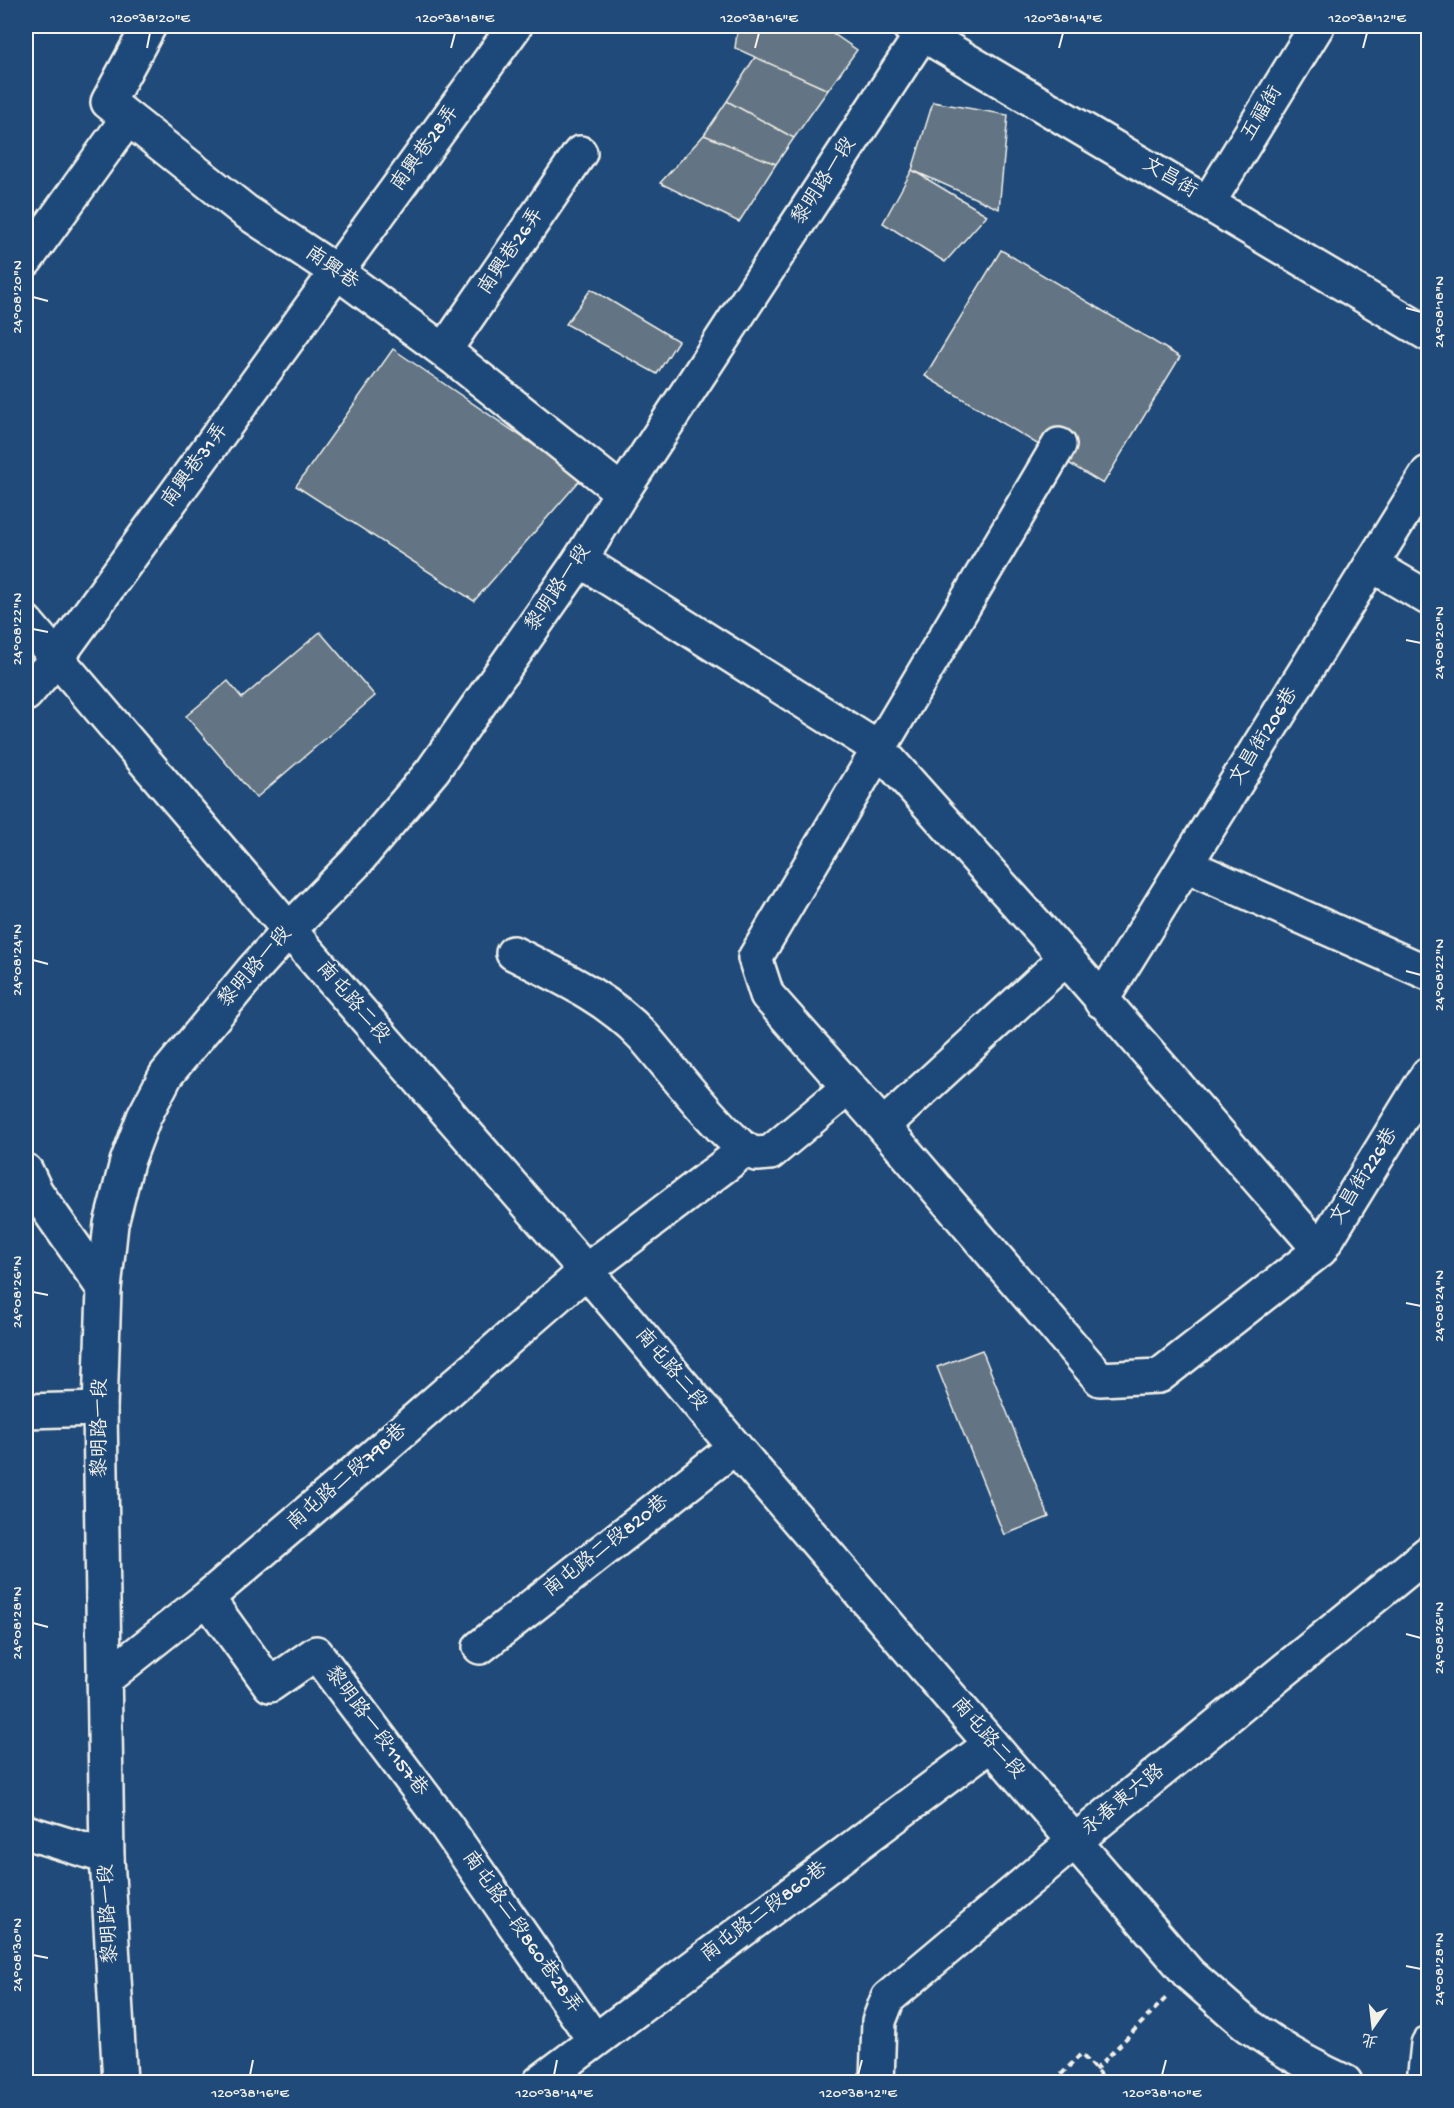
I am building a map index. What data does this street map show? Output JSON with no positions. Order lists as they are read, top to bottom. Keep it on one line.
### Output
{"streets":{"street":["五福街","南興巷28弄","文昌街","黎明路一段","南興巷26弄","南興巷","南興巷31弄","文昌街206巷","南屯路二段","文昌街226巷","南屯路二段798巷","南屯路二段820巷","黎明路一段1157巷","永春東六路","南屯路二段860巷","南屯路二段860巷28弄"]},"crossings":[["五福街","文昌街"],["南興巷28弄","南興巷"],["南興巷28弄","南興巷31弄"],["文昌街","黎明路一段"],["黎明路一段","南興巷"],["黎明路一段","南屯路二段"],["黎明路一段","南屯路二段798巷"],["南興巷26弄","南興巷"],["南興巷","南興巷31弄"],["南興巷31弄","南屯路二段"],["南屯路二段","南屯路二段798巷"],["南屯路二段","南屯路二段820巷"],["南屯路二段","永春東六路"],["南屯路二段","南屯路二段860巷"],["南屯路二段798巷","黎明路一段1157巷"],["黎明路一段1157巷","南屯路二段860巷28弄"],["南屯路二段860巷","南屯路二段860巷28弄"]],"north":"bottom","coordinates":["120°38'20\"E","120°38'18\"E","120°38'16\"E","120°38'14\"E","120°38'12\"E","24°08'20\"N","24°08'18\"N","24°08'22\"N","24°08'24\"N","24°08'26\"N","24°08'28\"N","24°08'30\"N","120°38'10\"E"]}
